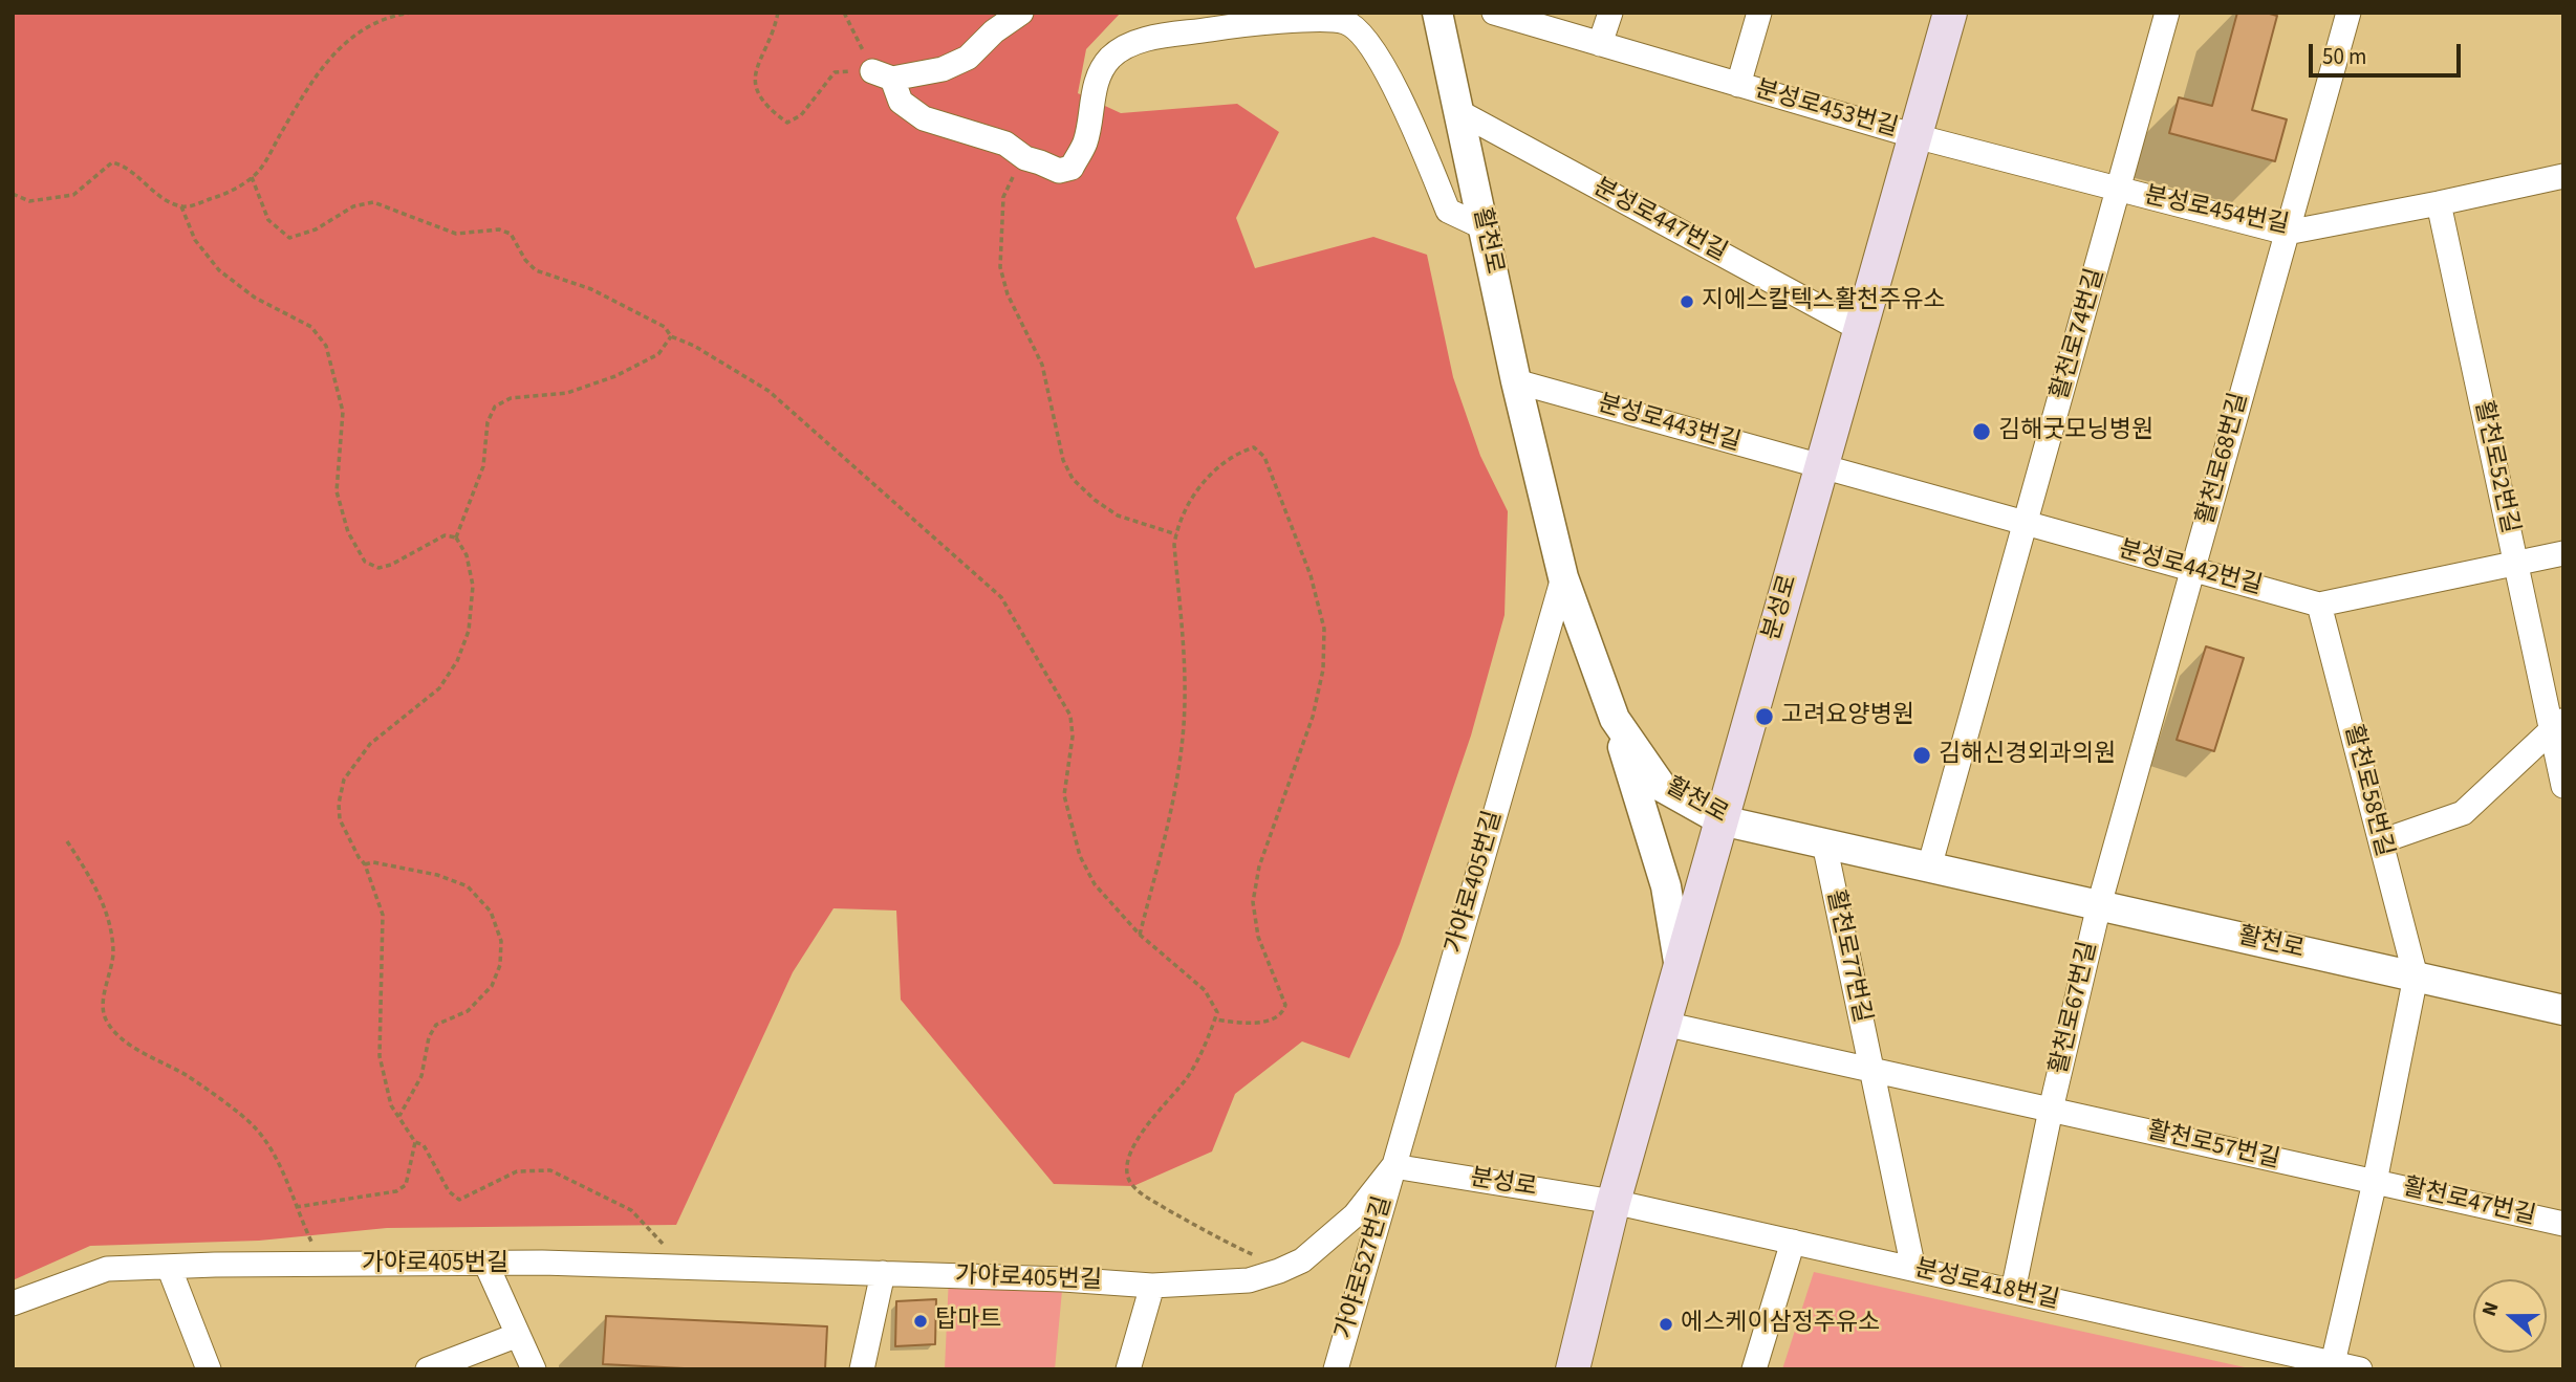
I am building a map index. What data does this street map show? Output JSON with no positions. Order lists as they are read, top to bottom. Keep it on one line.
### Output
{"streets":{"main road":["분성로"],"street":["분성로453번길","분성로454번길","분성로447번길","활천로","활천로74번길","분성로443번길","활천로68번길","활천로52번길","분성로442번길","활천로58번길","가야로405번길","활천로77번길","활천로67번길","활천로57번길","활천로47번길","가야로527번길","분성로418번길"]},"crossings":[["분성로453번길","분성로454번길"],["분성로453번길","분성로"],["분성로454번길","활천로74번길"],["분성로454번길","활천로68번길"],["분성로454번길","활천로52번길"],["분성로454번길","분성로"],["분성로447번길","활천로"],["분성로447번길","분성로"],["활천로","활천로74번길"],["활천로","분성로443번길"],["활천로","활천로68번길"],["활천로","분성로"],["활천로","활천로58번길"],["활천로","가야로405번길"],["활천로","활천로77번길"],["활천로","활천로67번길"],["활천로74번길","분성로442번길"],["분성로443번길","분성로442번길"],["분성로443번길","분성로"],["활천로68번길","분성로442번길"],["활천로68번길","활천로67번길"],["활천로52번길","분성로442번길"],["분성로442번길","분성로"],["분성로442번길","활천로58번길"],["분성로","가야로405번길"],["분성로","가야로527번길"],["분성로","분성로418번길"],["가야로405번길","가야로527번길"],["활천로77번길","분성로418번길"],["활천로67번길","활천로57번길"],["활천로67번길","분성로418번길"],["활천로57번길","활천로47번길"]],"places":["지에스칼텍스활천주유소","김해굿모닝병원","고려요양병원","김해신경외과의원","탑마트","에스케이삼정주유소"],"scale_bar":"50 m","north":"left"}
